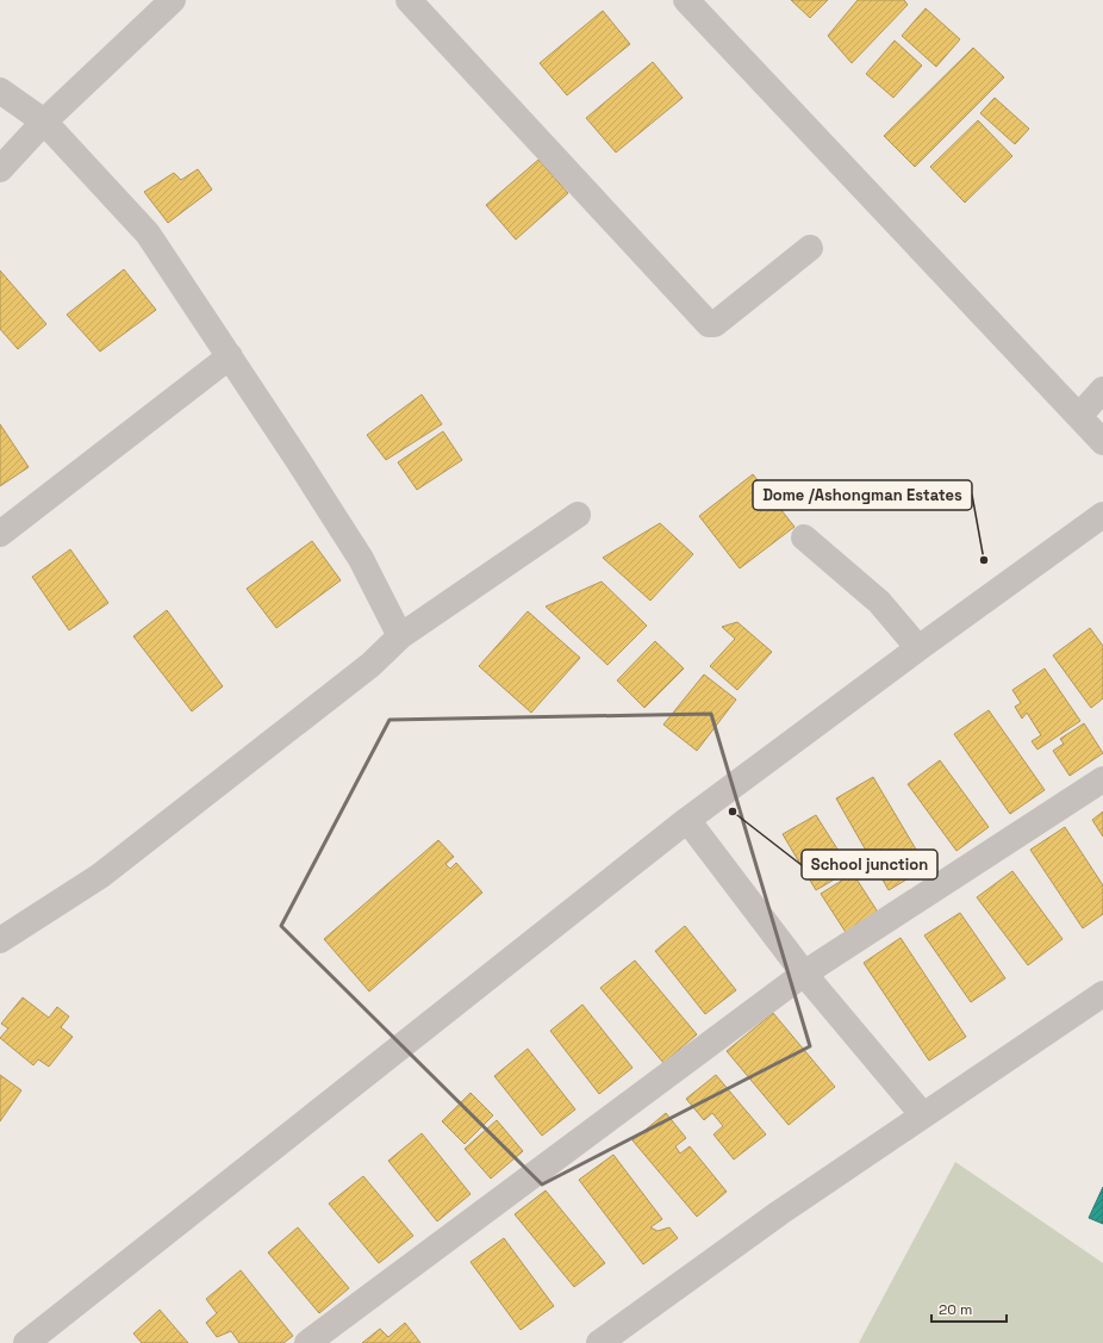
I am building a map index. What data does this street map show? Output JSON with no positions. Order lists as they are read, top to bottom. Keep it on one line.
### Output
{"places":["Dome /Ashongman Estates","School junction"],"scale_bar":"20 m"}
